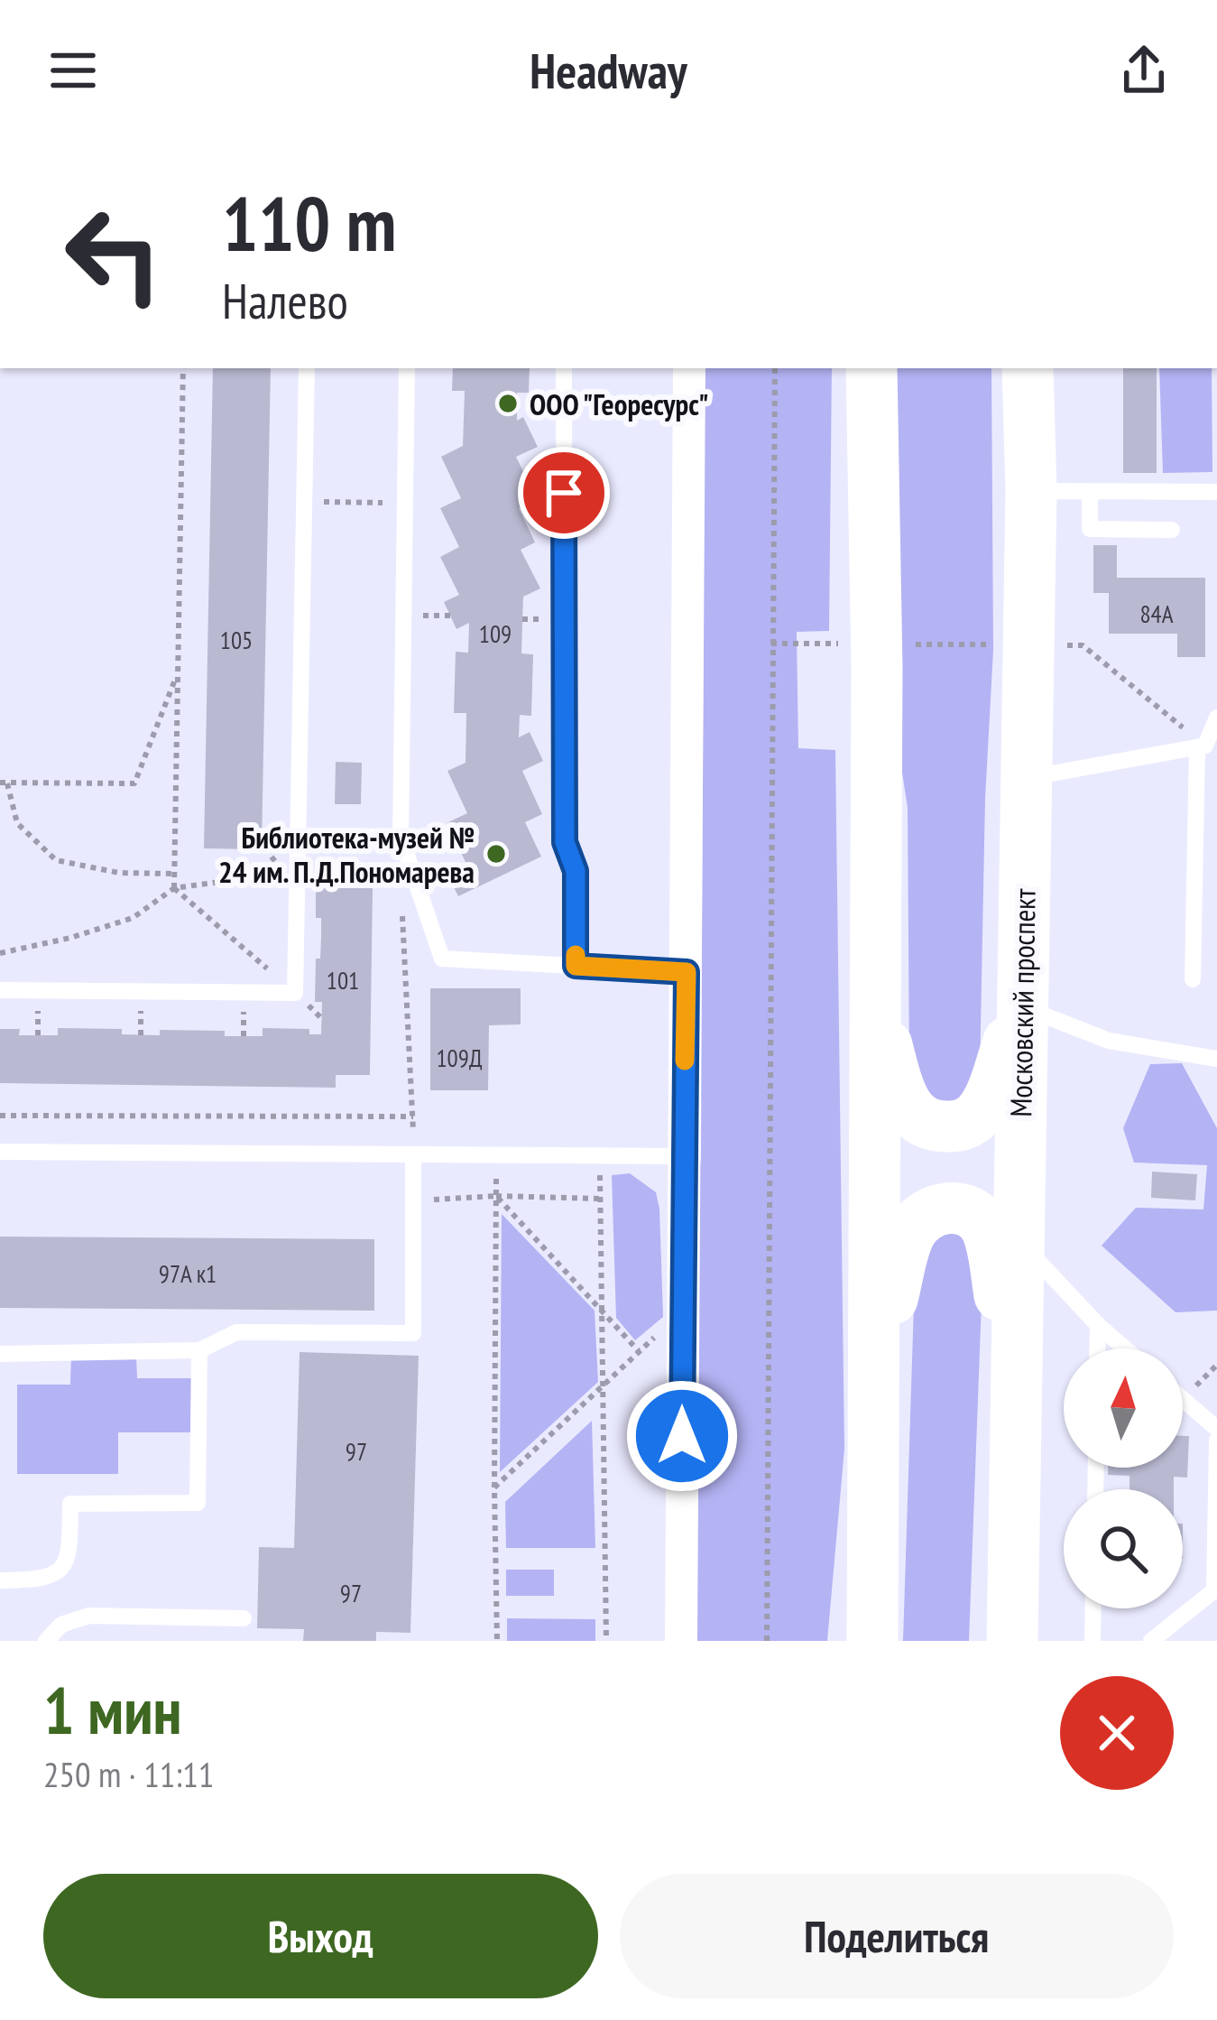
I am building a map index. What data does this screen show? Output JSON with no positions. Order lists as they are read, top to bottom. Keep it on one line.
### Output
{"streets":{"main road":["Московский проспект"]},"places":["ООО \"Георесурс\"","Библиотека-музей № 24 им. П.Д.Пономарева"],"house_numbers":["84А","109","105","101","109Д","97А к1","97","97"],"north":"top","page":{"header":"Headway","turn":["110 m","Налево"],"heading":["1 мин","250 m · 11:11"],"buttons":["Выход","Поделиться"]}}
